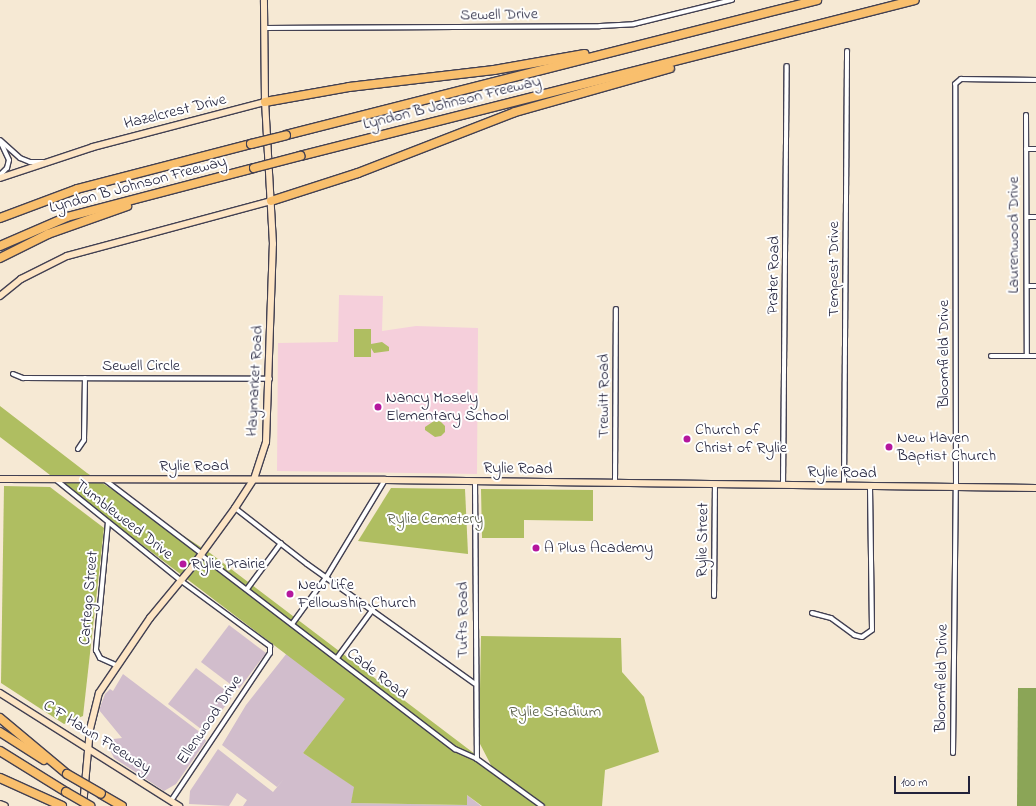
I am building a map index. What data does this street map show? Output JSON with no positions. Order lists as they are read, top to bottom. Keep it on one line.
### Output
{"streets":{"highway":["Lyndon B Johnson Freeway"],"street":["Sewell Drive","Hazelcrest Drive","Laurenwood Drive","Tempest Drive","Prater Road","Bloomfield Drive","Sewell Circle","Haymarket Road","Trewitt Road","Rylie Road","Tumbleweed Drive","Rylie Street","Cartego Street","Tufts Road","Cade Road","Ellenwood Drive","C F Hawn Freeway"]},"crossings":[["Sewell Drive","Haymarket Road"],["Hazelcrest Drive","Haymarket Road"],["Tempest Drive","Rylie Road"],["Prater Road","Rylie Road"],["Bloomfield Drive","Rylie Road"],["Sewell Circle","Haymarket Road"],["Haymarket Road","Rylie Road"],["Haymarket Road","Tumbleweed Drive"],["Haymarket Road","Cartego Street"],["Haymarket Road","Cade Road"],["Haymarket Road","C F Hawn Freeway"],["Trewitt Road","Rylie Road"],["Rylie Road","Tumbleweed Drive"],["Rylie Road","Rylie Street"],["Rylie Road","Tufts Road"],["Rylie Road","Cade Road"],["Tumbleweed Drive","Cartego Street"],["Tumbleweed Drive","Ellenwood Drive"],["Tufts Road","Cade Road"],["Ellenwood Drive","C F Hawn Freeway"]],"parks":["Rylie Cemetery","Rylie Stadium"],"places":["Nancy Mosely Elementary School","Church of Christ of Rylie","New Haven Baptist Church","A Plus Academy","Rylie Prairie","New Life Fellowship Church"],"scale_bar":"100 m"}
